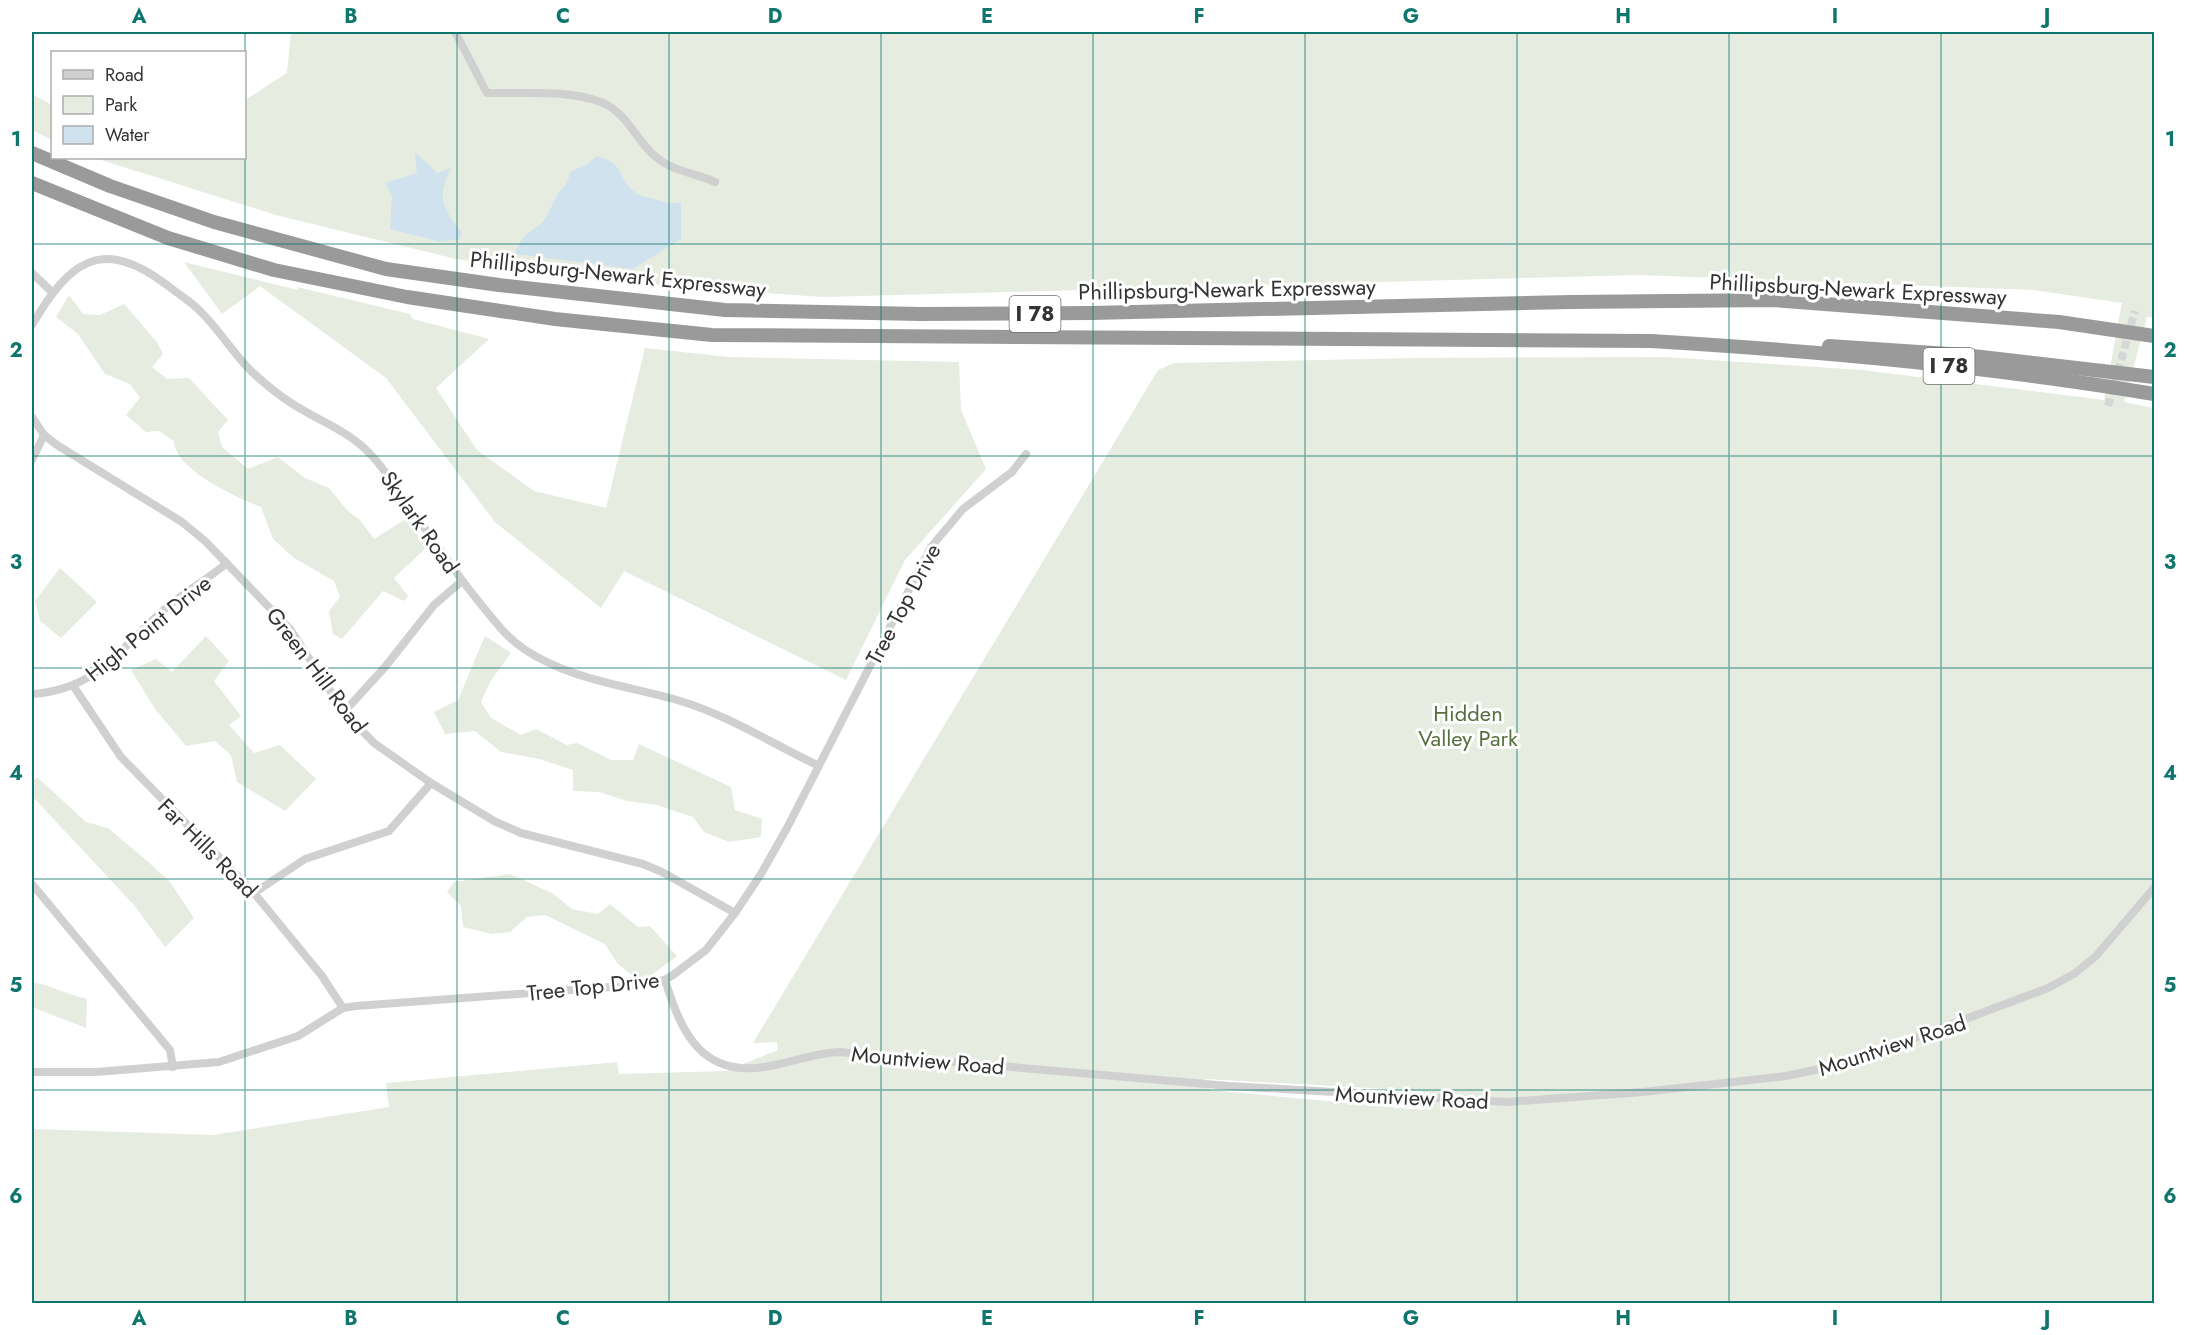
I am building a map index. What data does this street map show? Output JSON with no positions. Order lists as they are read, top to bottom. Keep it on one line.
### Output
{"streets":{"highway":["Phillipsburg-Newark Expressway","I 78"],"street":["Skylark Road","Tree Top Drive","High Point Drive","Green Hill Road","Far Hills Road","Mountview Road"]},"crossings":[["Skylark Road","Tree Top Drive"],["Tree Top Drive","Green Hill Road"],["Tree Top Drive","Far Hills Road"],["Tree Top Drive","Mountview Road"],["High Point Drive","Green Hill Road"],["High Point Drive","Far Hills Road"]],"parks":["Hidden Valley Park"],"legend":["Road","Park","Water"],"grid":{"columns":["A","B","C","D","E","F","G","H","I","J"],"rows":["1","2","3","4","5","6"]}}
